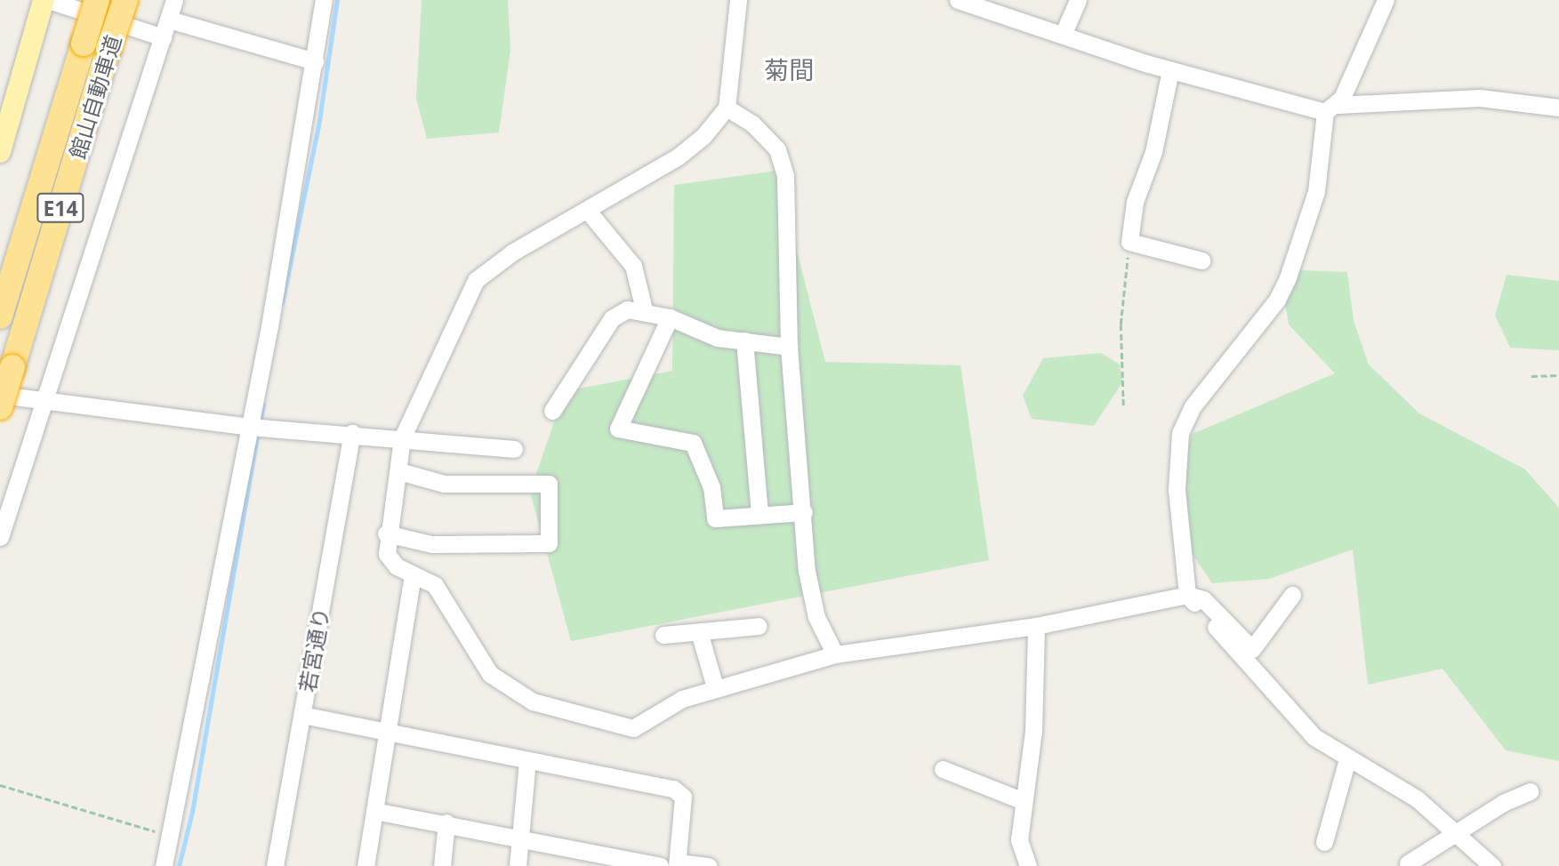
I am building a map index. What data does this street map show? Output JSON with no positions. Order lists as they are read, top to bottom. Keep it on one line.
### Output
{"streets":{"highway":["館山自動車道","E14"],"street":["若宮通り"]},"districts":["菊間"]}
